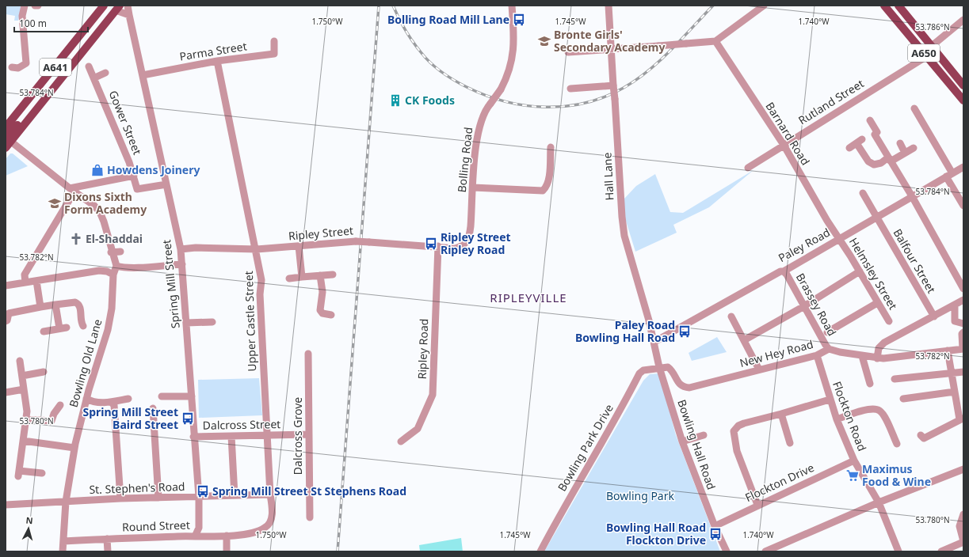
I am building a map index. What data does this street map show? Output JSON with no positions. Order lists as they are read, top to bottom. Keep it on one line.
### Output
{"streets":{"main road":["A650","A641"],"street":["Parma Street","Rutland Street","Gower Street","Barnard Road","Bolling Road","Hall Lane","Ripley Street","Paley Road","Balfour Street","Helmsley Street","Spring Mill Street","Brassey Road","Upper Castle Street","Ripley Road","New Hey Road","Bowling Old Lane","Flockton Road","Dalcross Street","Dalcross Grove","Bowling Hall Road","Bowling Park Drive","Flockton Drive","St. Stephen's Road","Round Street"]},"crossings":[["Parma Street","Spring Mill Street"],["Parma Street","Upper Castle Street"],["A650","Rutland Street"],["Rutland Street","Barnard Road"],["Gower Street","Spring Mill Street"],["Barnard Road","Paley Road"],["Barnard Road","Helmsley Street"],["Bolling Road","Ripley Street"],["Hall Lane","Paley Road"],["Hall Lane","Bowling Hall Road"],["Ripley Street","Spring Mill Street"],["Ripley Street","Upper Castle Street"],["Ripley Street","Ripley Road"],["Paley Road","Balfour Street"],["Paley Road","Helmsley Street"],["Paley Road","Brassey Road"],["Paley Road","Bowling Hall Road"],["Spring Mill Street","Dalcross Street"],["Spring Mill Street","St. Stephen's Road"],["Spring Mill Street","Round Street"],["Brassey Road","New Hey Road"],["Upper Castle Street","Dalcross Street"],["Upper Castle Street","St. Stephen's Road"],["Upper Castle Street","Round Street"],["New Hey Road","Flockton Road"],["New Hey Road","Bowling Hall Road"],["New Hey Road","Bowling Park Drive"],["Bowling Old Lane","St. Stephen's Road"],["Bowling Old Lane","Round Street"],["Flockton Road","Flockton Drive"],["Dalcross Street","Dalcross Grove"],["Bowling Hall Road","Bowling Park Drive"],["Bowling Hall Road","Flockton Drive"]],"districts":["RIPLEYVILLE"],"parks":["Bowling Park"],"places":{"bus stop":["Bolling Road Mill Lane","Ripley Street Ripley Road","Paley Road Bowling Hall Road","Spring Mill Street Baird Street","Spring Mill Street St Stephens Road","Bowling Hall Road Flockton Drive"],"school or university":["Bronte Girls' Secondary Academy","Dixons Sixth Form Academy"],"building":["CK Foods"],"shop":["Howdens Joinery"],"church":["El-Shaddai"],"supermarket":["Maximus Food & Wine"]},"scale_bar":"100 m","north":"top","coordinates":["1.750°W","1.745°W","1.740°W","53.786°N","53.784°N","53.782°N","53.780°N"]}
